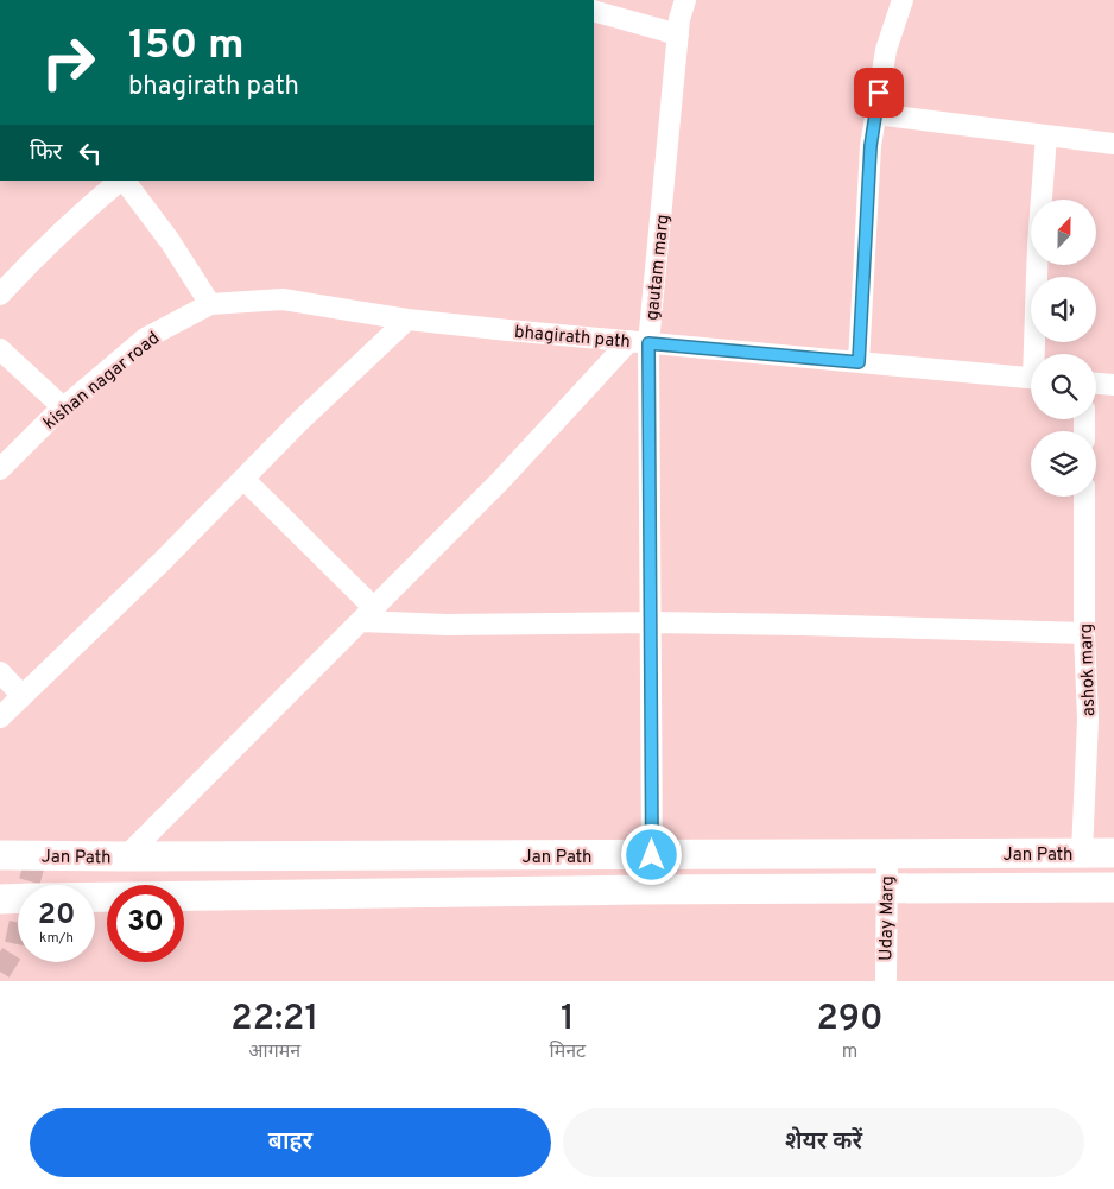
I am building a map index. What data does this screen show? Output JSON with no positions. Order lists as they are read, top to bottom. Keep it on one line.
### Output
{"streets":{"street":["gautam marg","bhagirath path","kishan nagar road","ashok marg","Jan Path","Uday Marg"]},"crossings":[["gautam marg","bhagirath path"],["gautam marg","Jan Path"],["bhagirath path","kishan nagar road"],["ashok marg","Jan Path"],["Jan Path","Uday Marg"]],"north":"top","page":{"turn":["150 m","bhagirath path"],"then":"फिर","speed":"20 km/h","limit":"30","eta":["22:21","आगमन","1","मिनट","290","m"],"buttons":["बाहर","शेयर करें"]}}
